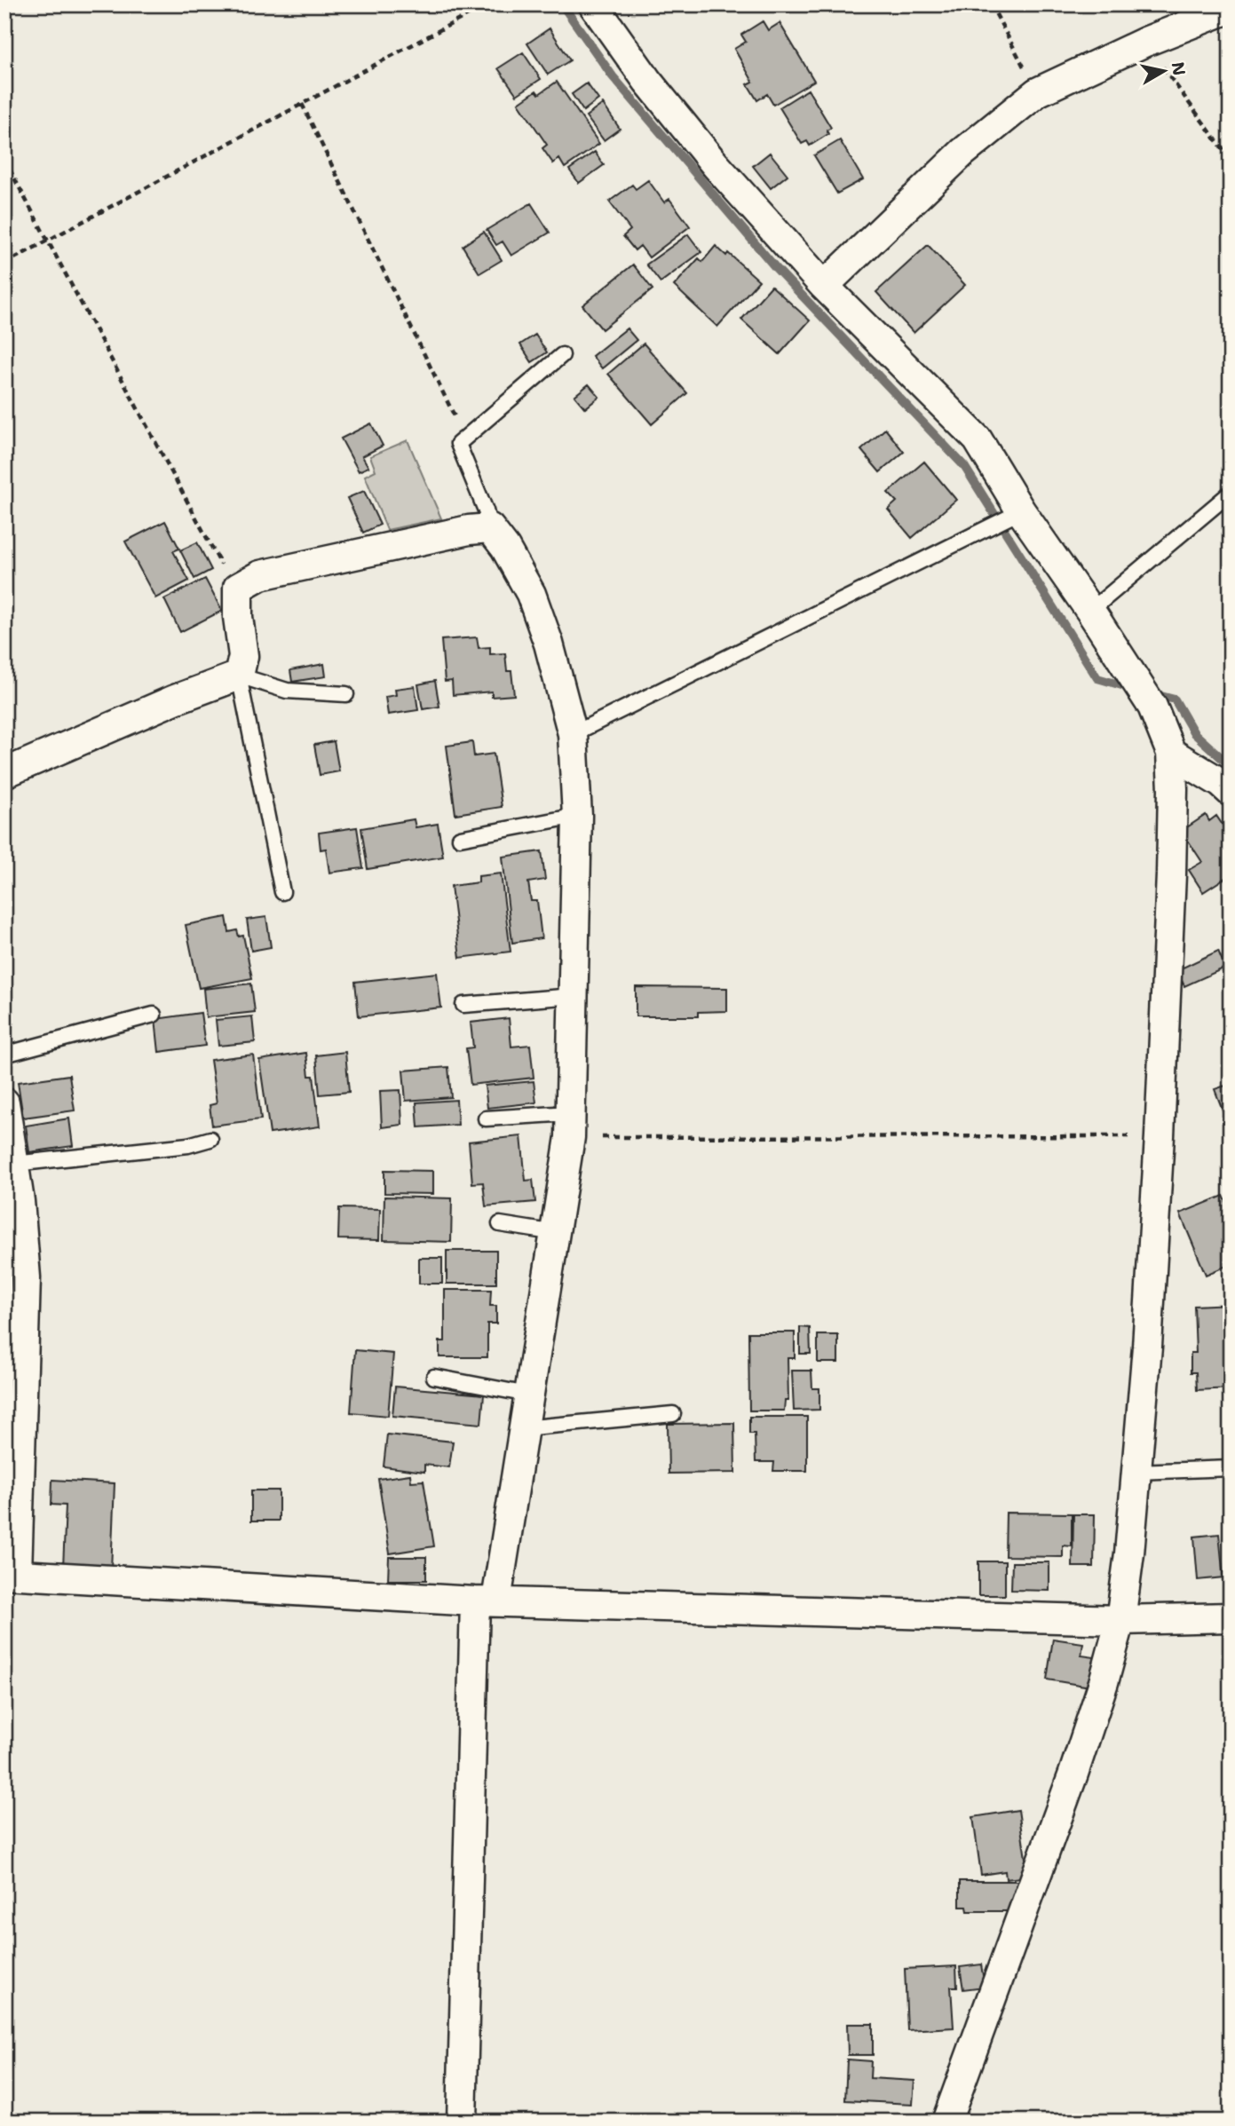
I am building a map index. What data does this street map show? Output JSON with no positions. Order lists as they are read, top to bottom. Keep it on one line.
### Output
{"north":"right"}
